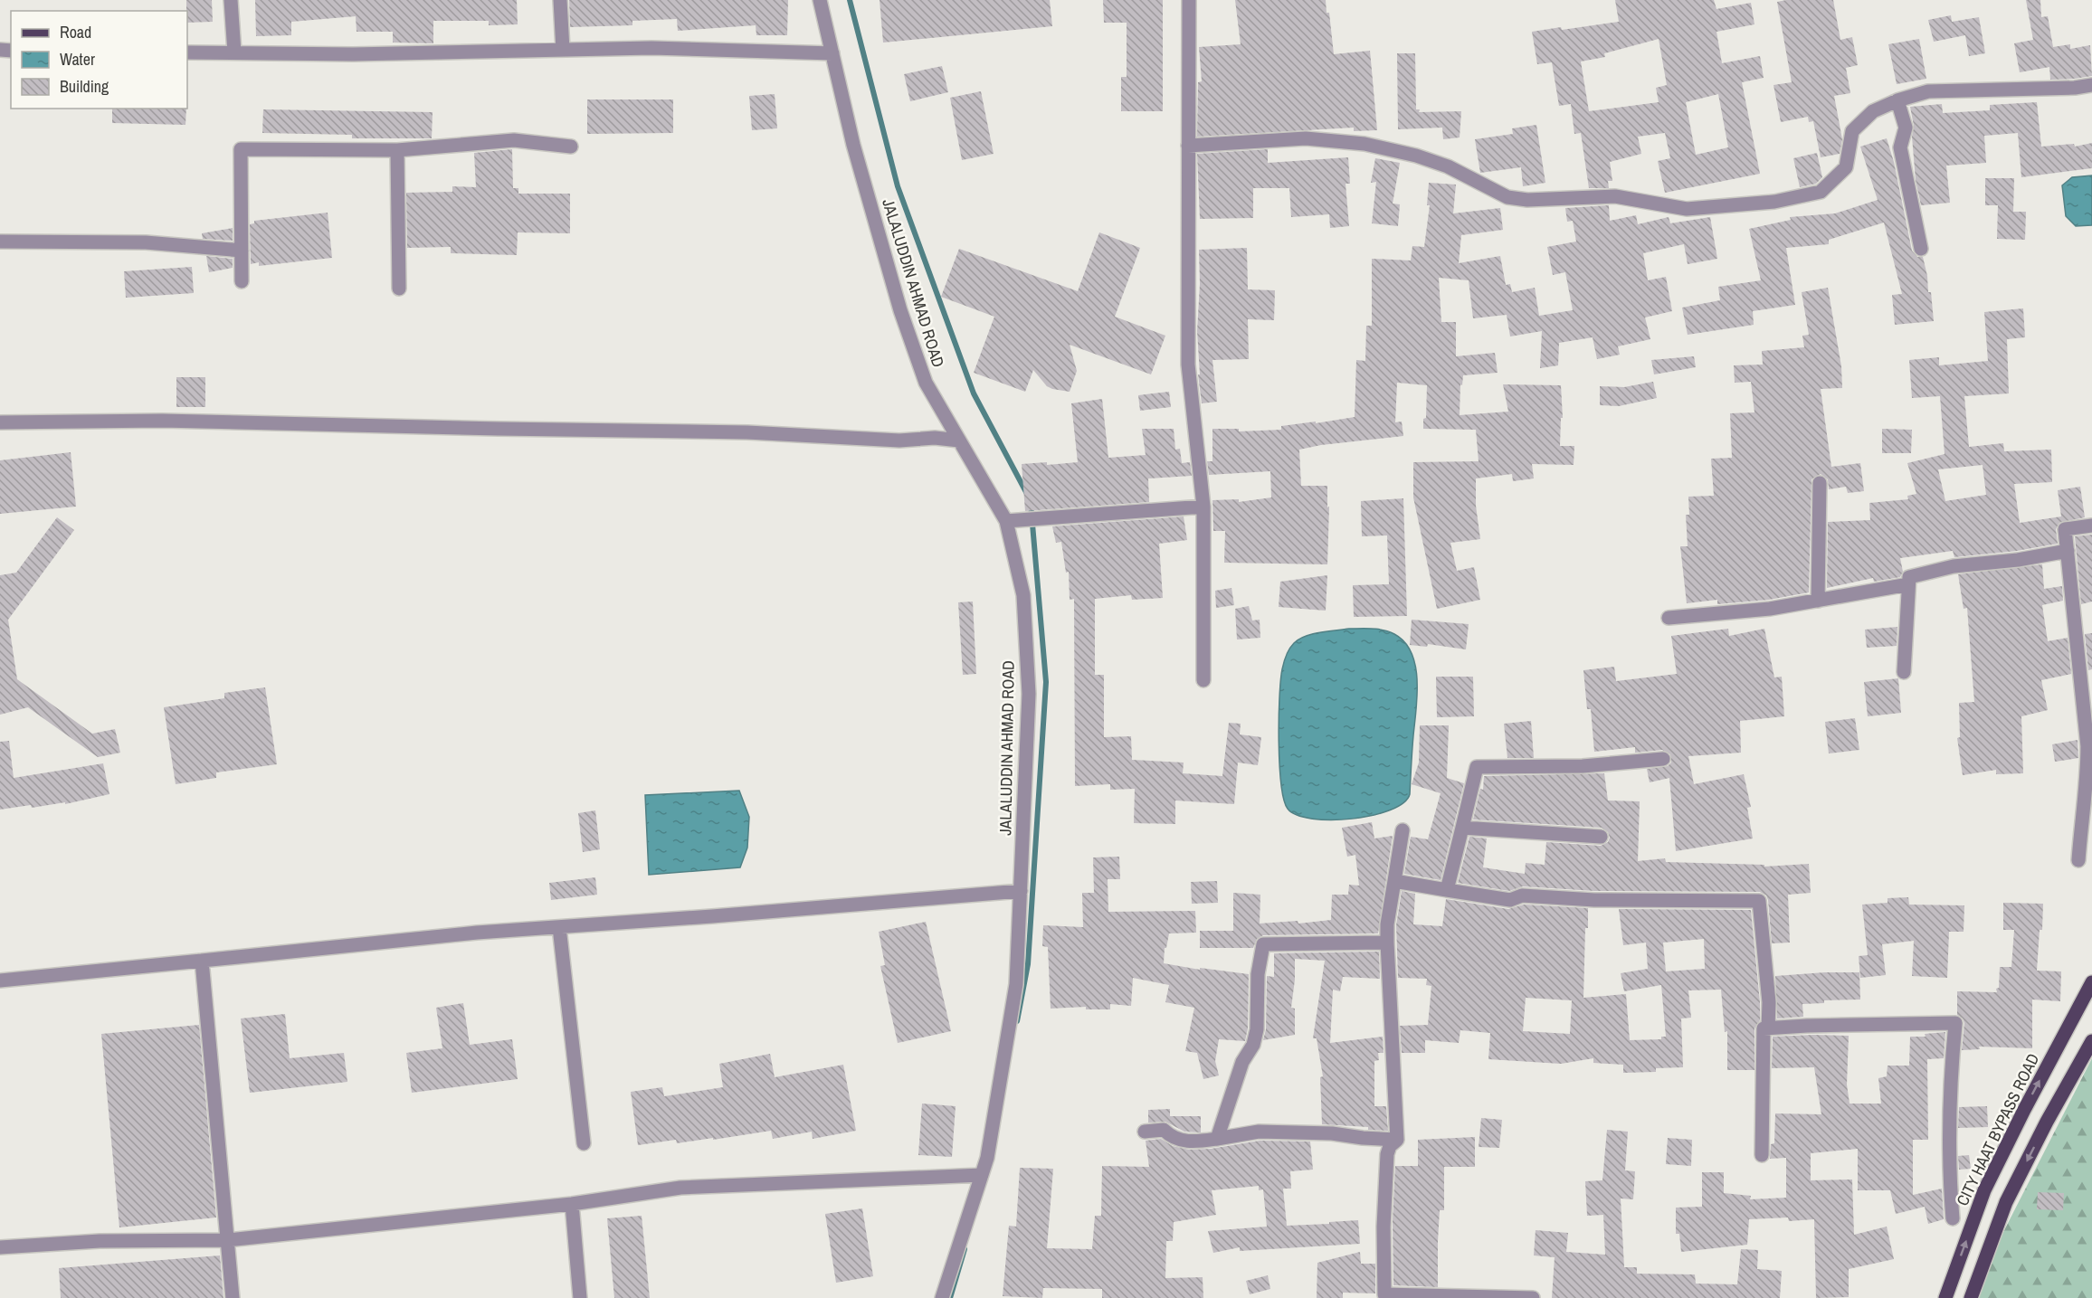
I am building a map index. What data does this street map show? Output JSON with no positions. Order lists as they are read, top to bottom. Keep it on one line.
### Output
{"streets":{"main road":["CITY HAAT BYPASS ROAD"],"street":["JALALUDDIN AHMAD ROAD"]},"legend":["Road","Water","Building"]}
